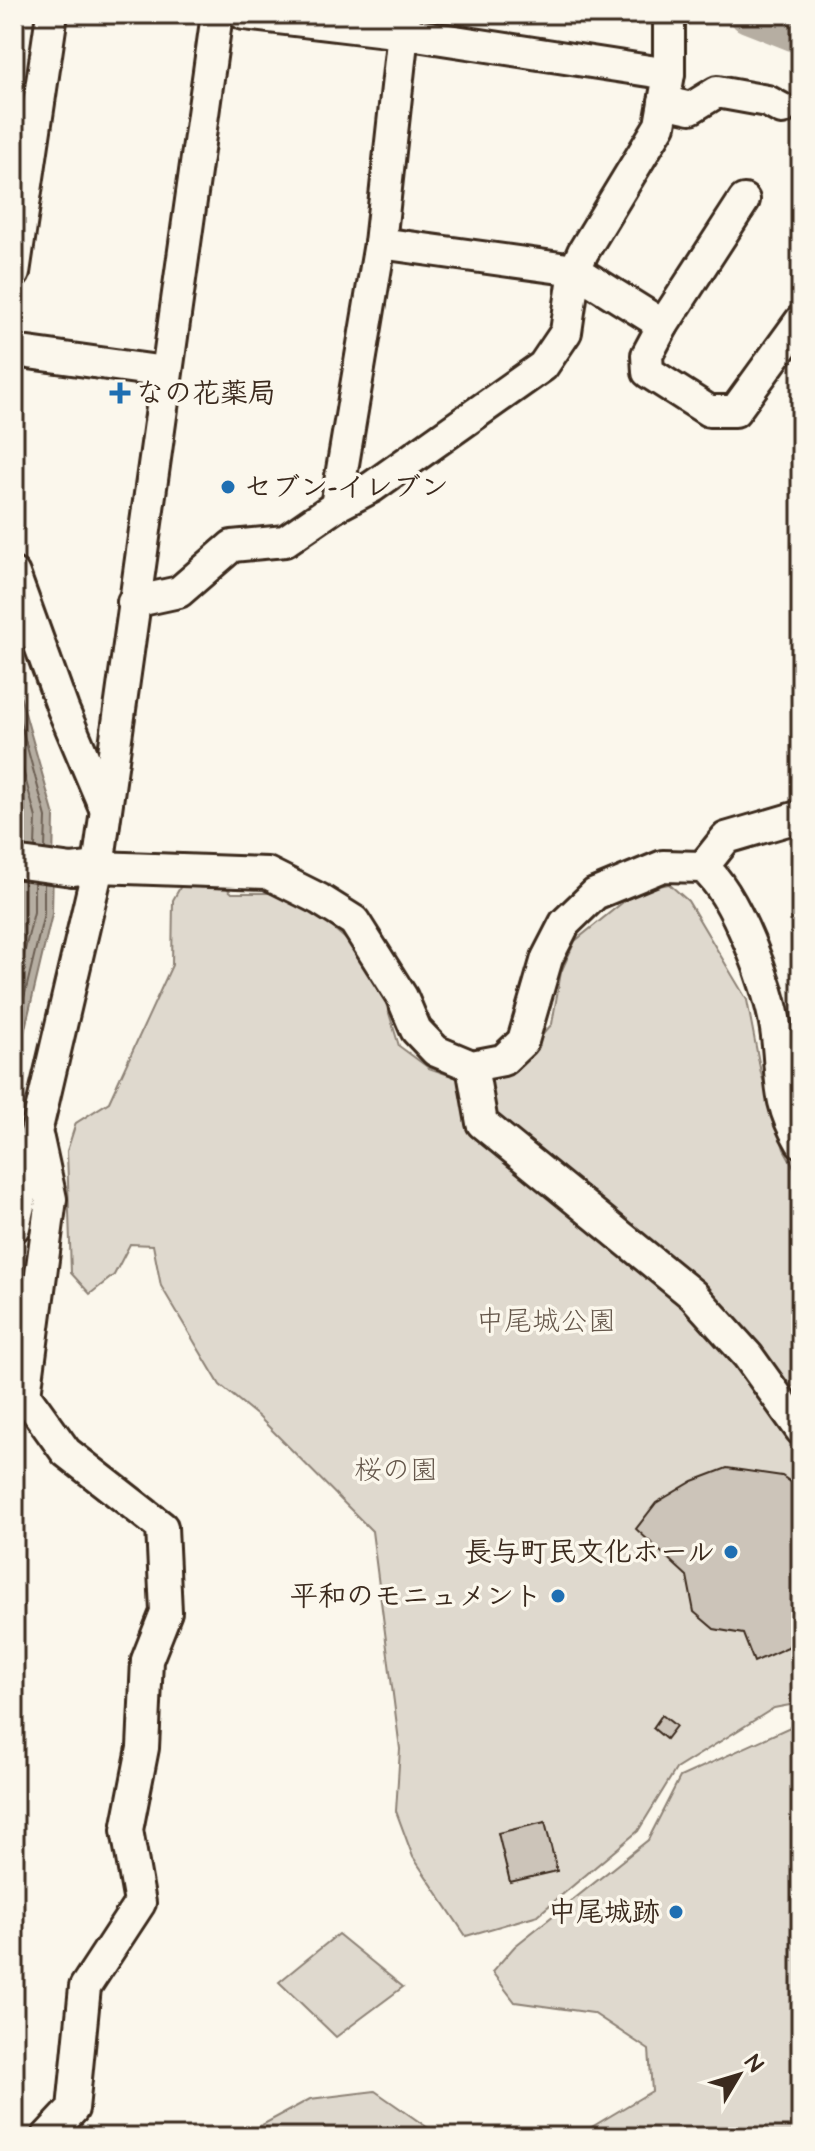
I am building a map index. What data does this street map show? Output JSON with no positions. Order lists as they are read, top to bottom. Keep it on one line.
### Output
{"parks":["中尾城公園","桜の園"],"places":{"health":["なの花薬局"],"other":["セブン-イレブン","長与町民文化ホール","平和のモニュメント","中尾城跡"]},"north":"top right"}
